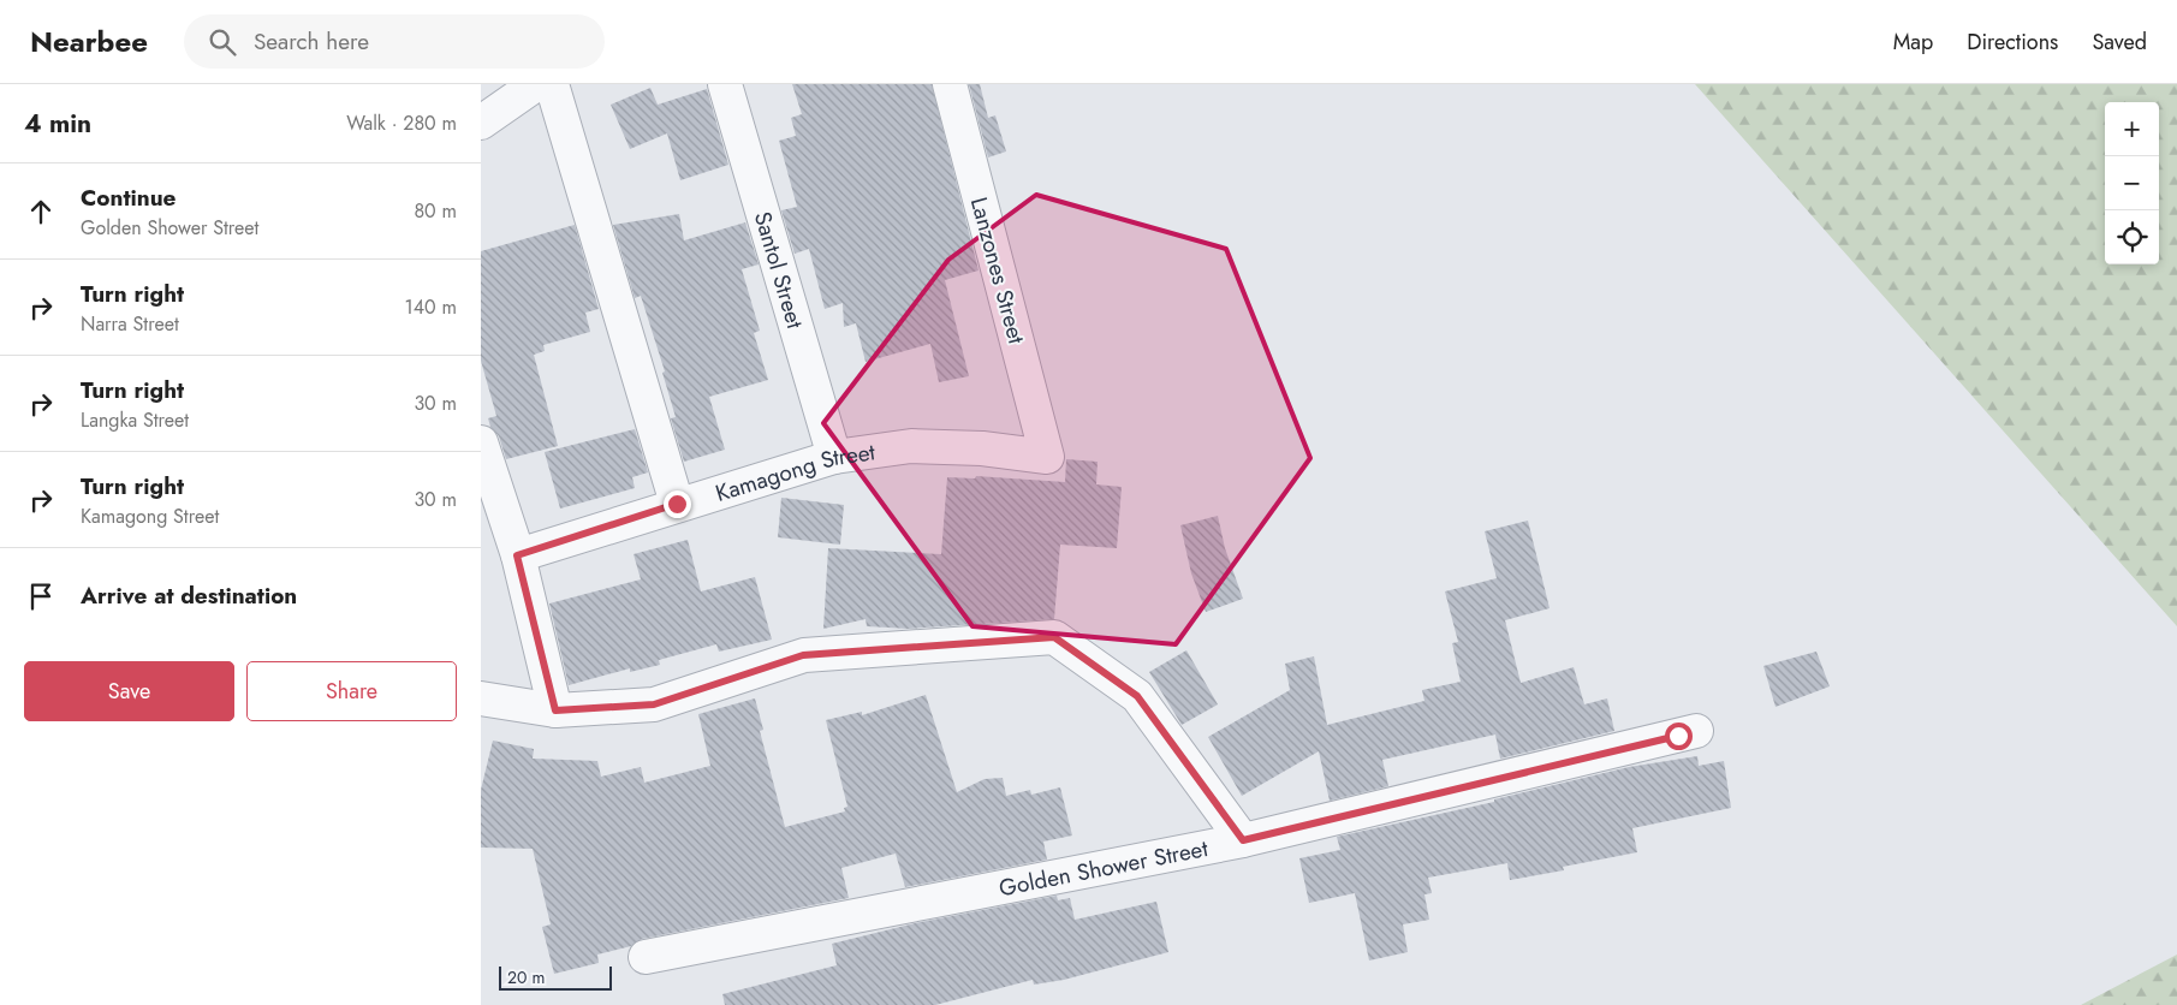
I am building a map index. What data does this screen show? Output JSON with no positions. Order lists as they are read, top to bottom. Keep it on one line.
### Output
{"streets":{"street":["Santol Street","Lanzones Street","Kamagong Street","Golden Shower Street"]},"crossings":[["Santol Street","Kamagong Street"],["Lanzones Street","Kamagong Street"]],"scale_bar":"20 m","page":{"header":"Nearbee","search":"Search here","nav":["Map","Directions","Saved"],"heading":["4 min","Walk · 280 m"],"map_buttons":["+","−"],"list":[["Continue","Golden Shower Street","80 m"],["Turn right","Narra Street","140 m"],["Turn right","Langka Street","30 m"],["Turn right","Kamagong Street","30 m"],"Arrive at destination"],"buttons":["Save","Share"],"scale":"20 m"}}
